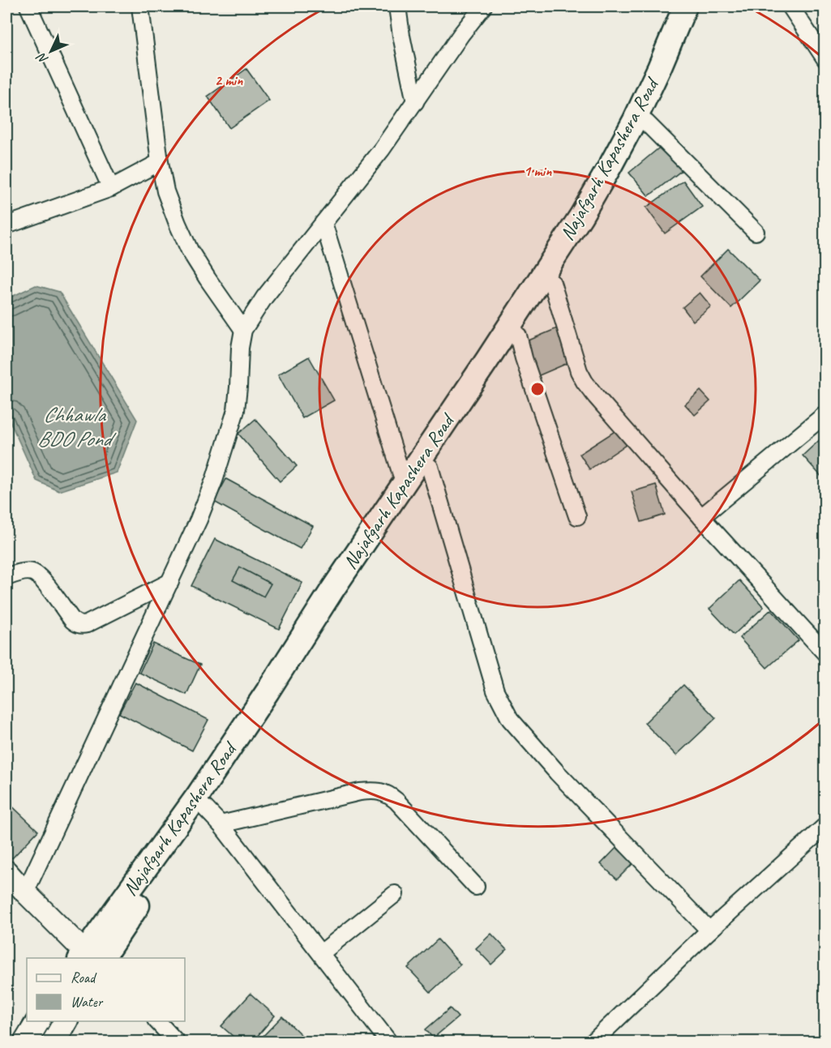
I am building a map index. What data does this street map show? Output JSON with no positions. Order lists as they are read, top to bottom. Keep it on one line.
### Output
{"streets":{"main road":["Najafgarh Kapashera Road"]},"water":["Chhawla BDO Pond"],"legend":["Road","Water"],"north":"bottom left","rings":["2 min","1 min"]}
